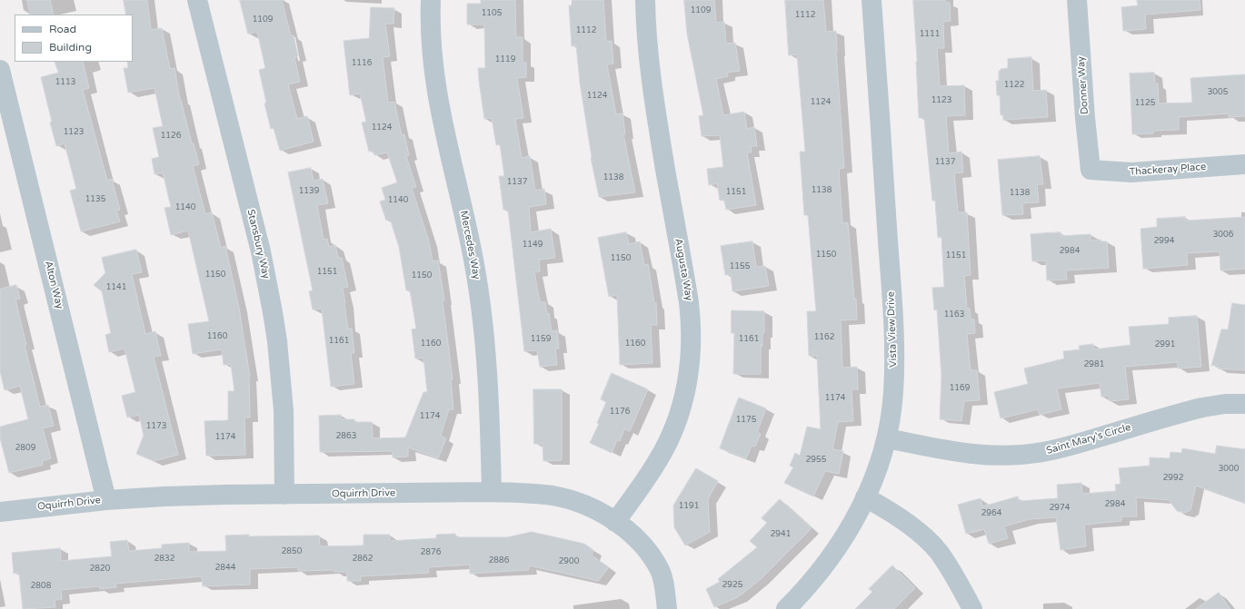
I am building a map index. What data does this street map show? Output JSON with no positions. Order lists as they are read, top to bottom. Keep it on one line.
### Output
{"streets":{"street":["Donner Way","Thackeray Place","Stansbury Way","Mercedes Way","Augusta Way","Alton Way","Vista View Drive","Saint Mary's Circle","Oquirrh Drive"]},"crossings":[["Donner Way","Thackeray Place"],["Stansbury Way","Oquirrh Drive"],["Mercedes Way","Oquirrh Drive"],["Augusta Way","Oquirrh Drive"],["Alton Way","Oquirrh Drive"],["Vista View Drive","Saint Mary's Circle"]],"house_numbers":["1109","1105","1112","1109","1112","1111","1119","1116","1113","1122","3005","1124","1123","1124","1125","1124","1123","1126","1137","1138","1137","1138","1139","1151","1138","1135","1140","1140","3006","2994","1149","2984","1150","1151","1150","1155","1151","1150","1150","1141","1163","1160","1162","1159","1161","1161","1160","1160","2991","2981","1169","1174","1176","1174","1175","1173","2863","1174","2809","2955","3000","2992","2984","1191","2974","2964","2941","2850","2876","2832","2862","2886","2900","2844","2820","2925","2808"],"legend":["Road","Building"]}
